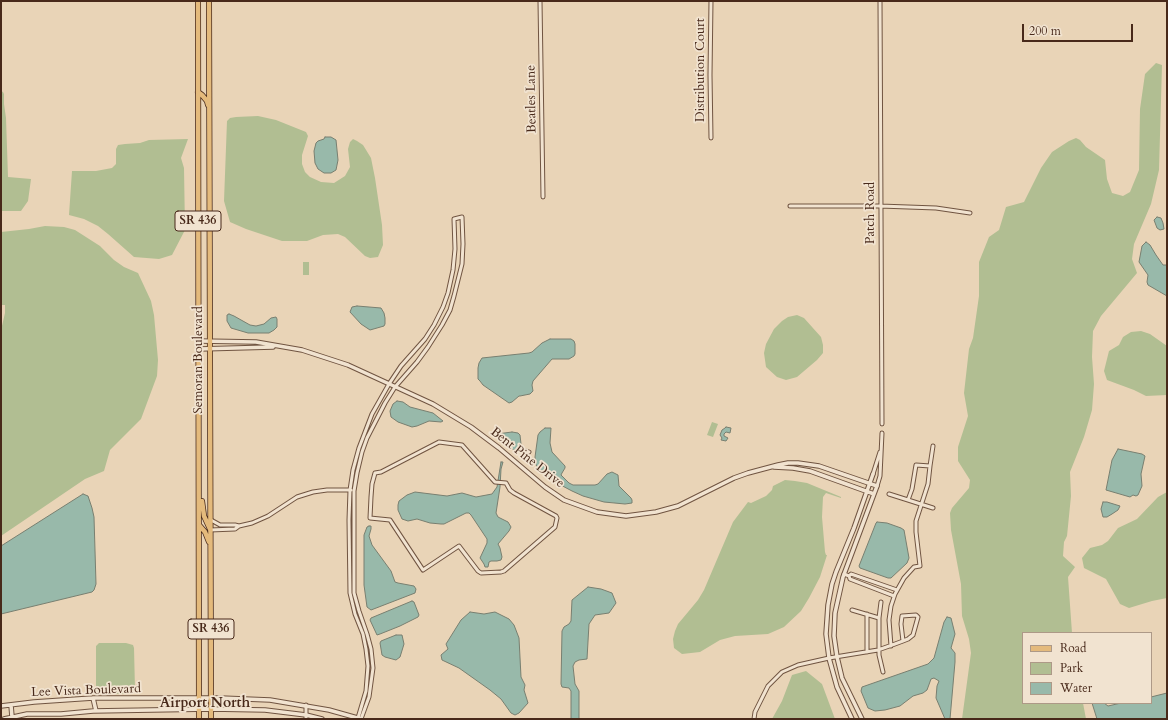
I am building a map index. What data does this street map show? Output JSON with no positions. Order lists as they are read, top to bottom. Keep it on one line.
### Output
{"streets":{"main road":["SR 436","Semoran Boulevard"],"street":["Distribution Court","Beatles Lane","Patch Road","Bent Pine Drive","Lee Vista Boulevard"]},"crossings":[["Semoran Boulevard","Bent Pine Drive"],["Semoran Boulevard","Lee Vista Boulevard"]],"districts":["Airport North"],"legend":["Road","Park","Water"],"scale_bar":"200 m"}
